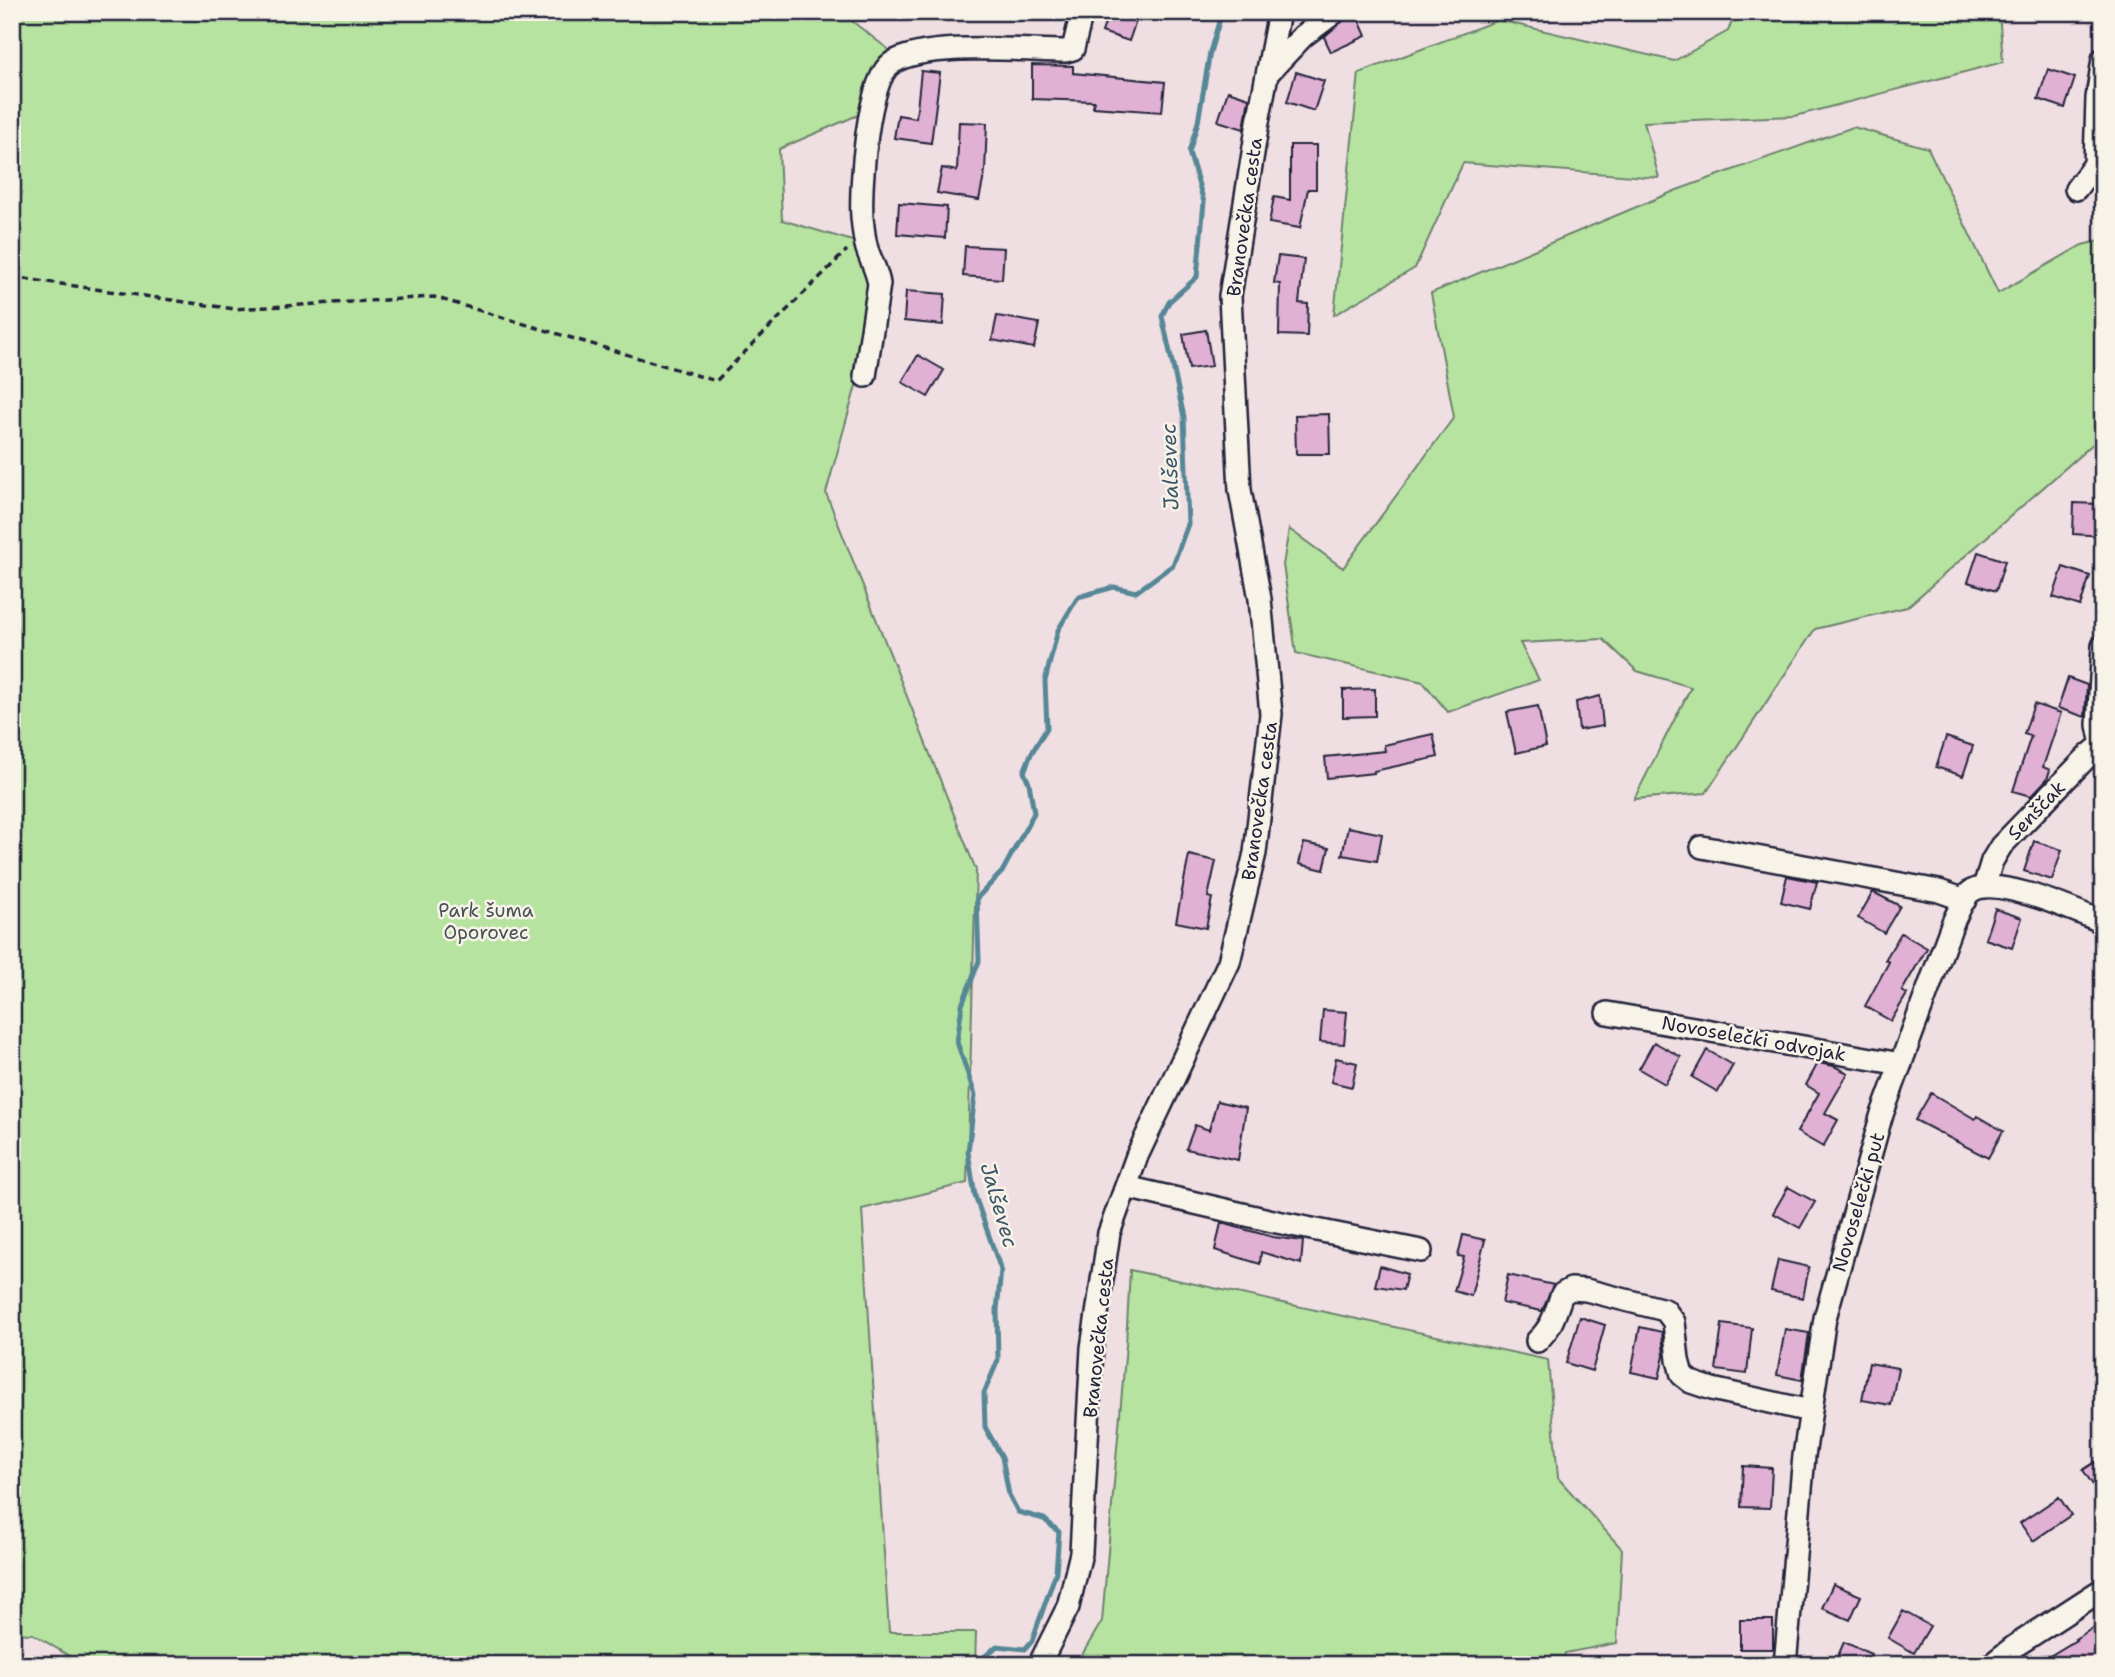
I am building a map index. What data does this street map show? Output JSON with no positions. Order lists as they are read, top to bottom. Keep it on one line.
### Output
{"streets":{"street":["Branovečka cesta","Senščak","Novoselečki odvojak","Novoselečki put"]},"crossings":[["Novoselečki odvojak","Novoselečki put"]],"water":["Jalševec"],"parks":["Park šuma Oporovec"]}
